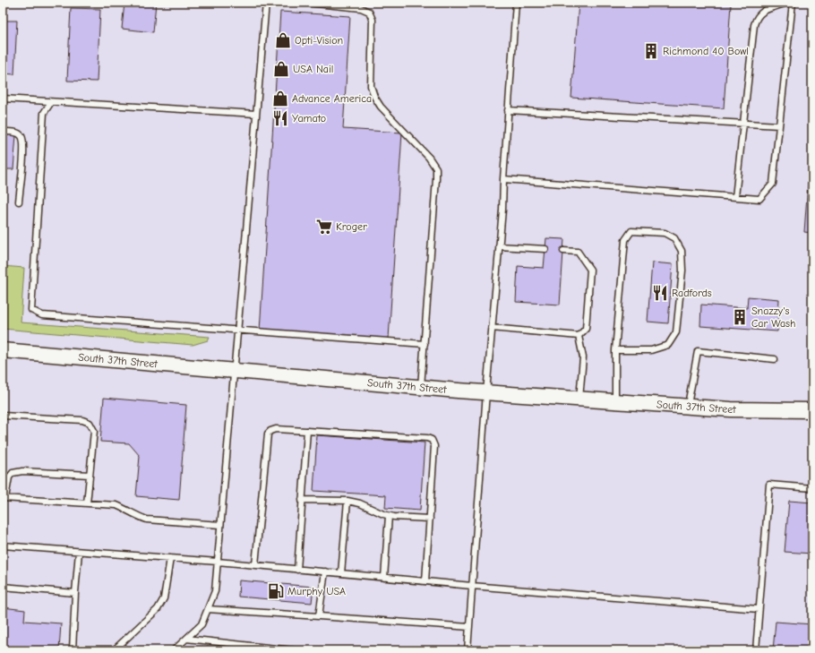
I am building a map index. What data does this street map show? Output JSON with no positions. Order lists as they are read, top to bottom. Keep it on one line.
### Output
{"streets":{"street":["South 37th Street"]},"places":{"shop":["Opti-Vision","USA Nail","Advance America"],"building":["Richmond 40 Bowl","Snazzy's Car Wash"],"restaurant":["Yamato","Radfords"],"supermarket":["Kroger"],"fuel station":["Murphy USA"]}}
